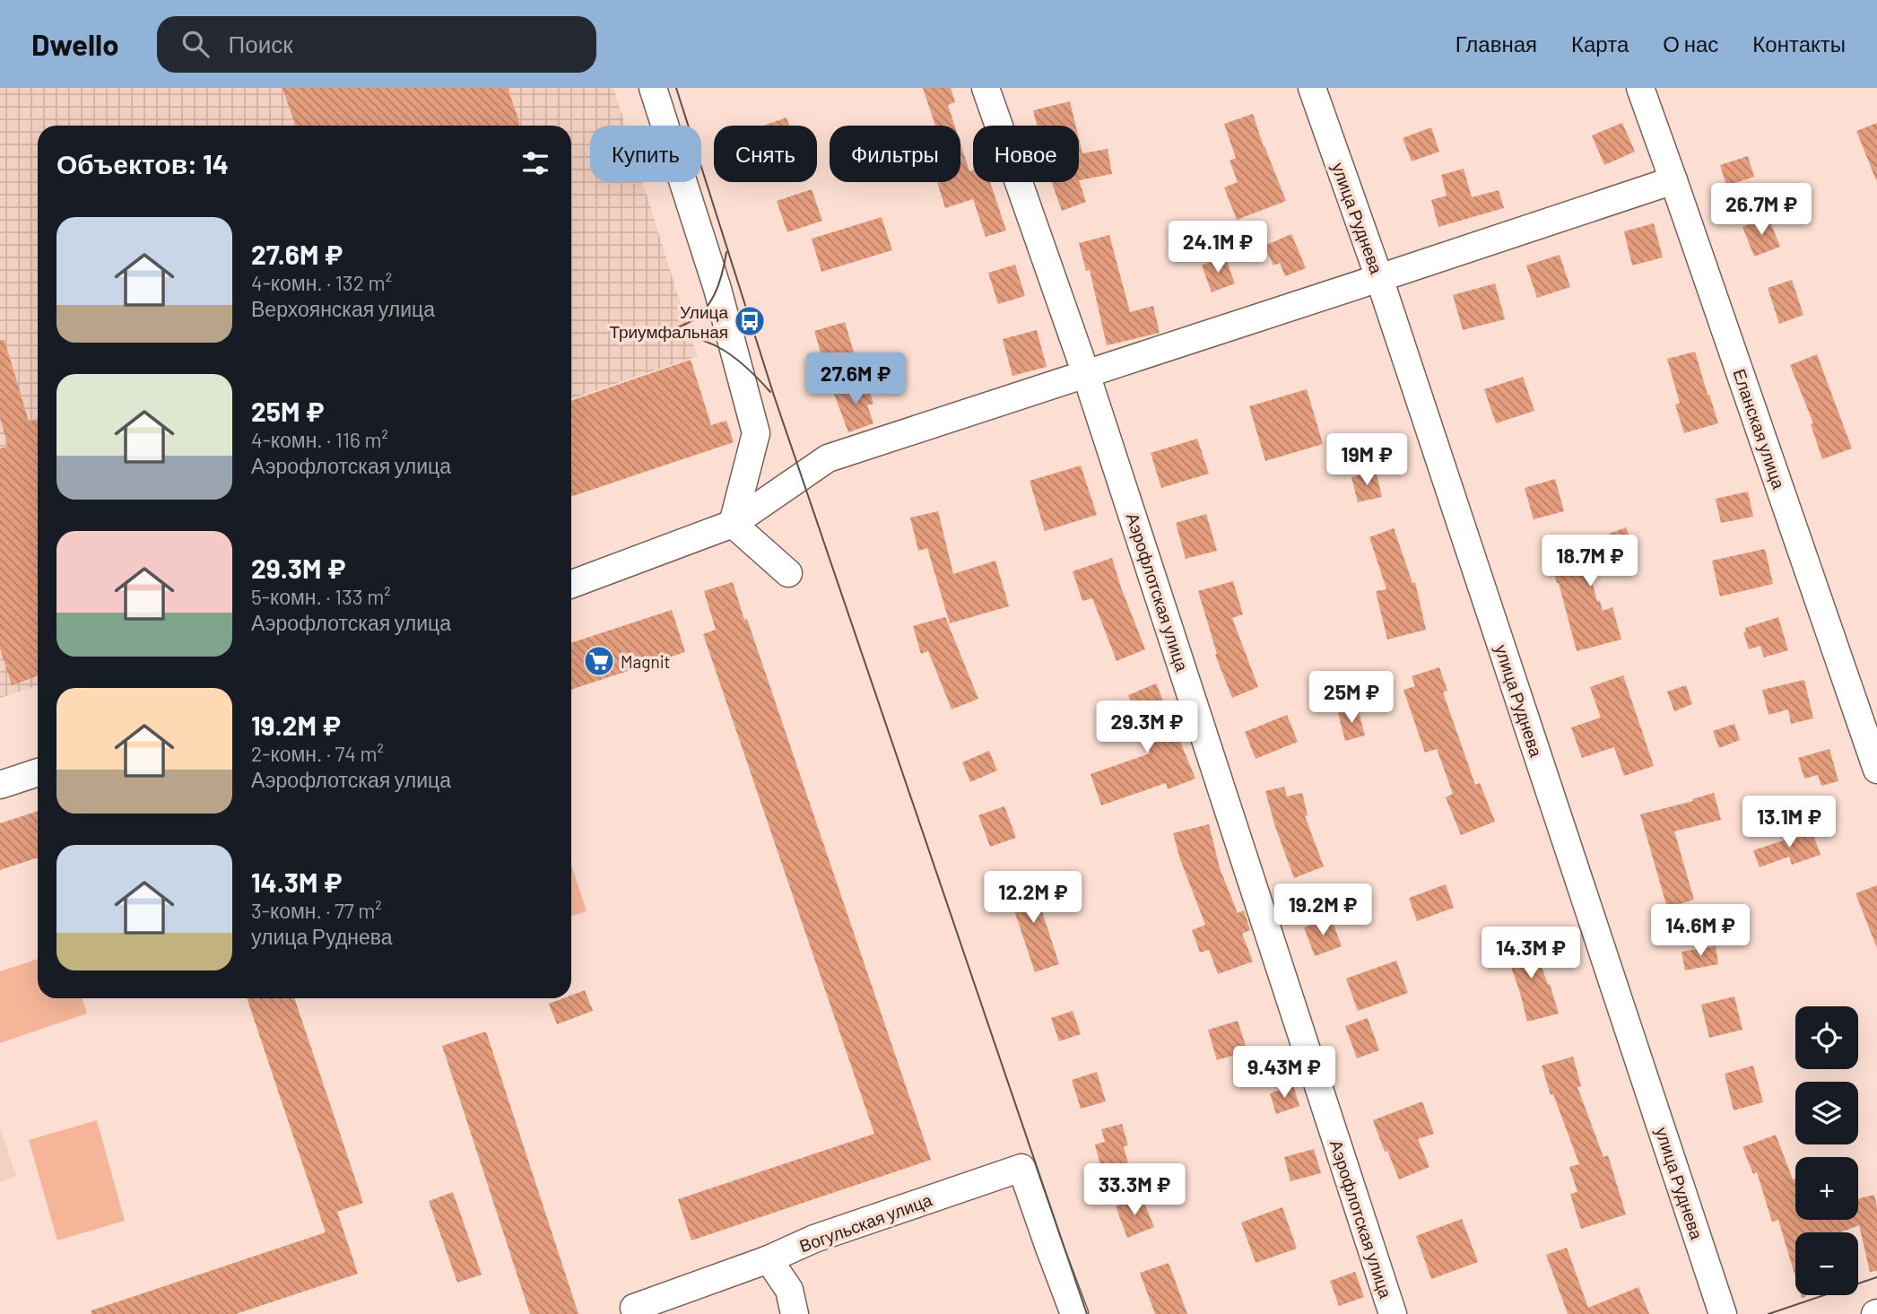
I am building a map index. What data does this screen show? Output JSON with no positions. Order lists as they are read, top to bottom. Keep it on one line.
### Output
{"streets":{"street":["улица Руднева","Еланская улица","Аэрофлотская улица","Вогульская улица"]},"places":{"bus stop":["Улица Триумфальная"],"supermarket":["Magnit"]},"page":{"header":"Dwello","search":"Поиск","nav":["Главная","Карта","О нас","Контакты"],"chip":["Купить","Снять","Фильтры","Новое"],"heading":"Объектов: 14","price":["26.7M ₽","24.1M ₽","27.6M ₽","19M ₽","18.7M ₽","25M ₽","29.3M ₽","13.1M ₽","12.2M ₽","19.2M ₽","14.6M ₽","14.3M ₽","9.43M ₽","33.3M ₽"],"list":[{"name":"27.6M ₽","note":"4-комн. · 132 m² · Верхоянская улица"},{"name":"25M ₽","note":"4-комн. · 116 m² · Аэрофлотская улица"},{"name":"29.3M ₽","note":"5-комн. · 133 m² · Аэрофлотская улица"},{"name":"19.2M ₽","note":"2-комн. · 74 m² · Аэрофлотская улица"},{"name":"14.3M ₽","note":"3-комн. · 77 m² · улица Руднева"}],"map_buttons":["+","−"]}}
